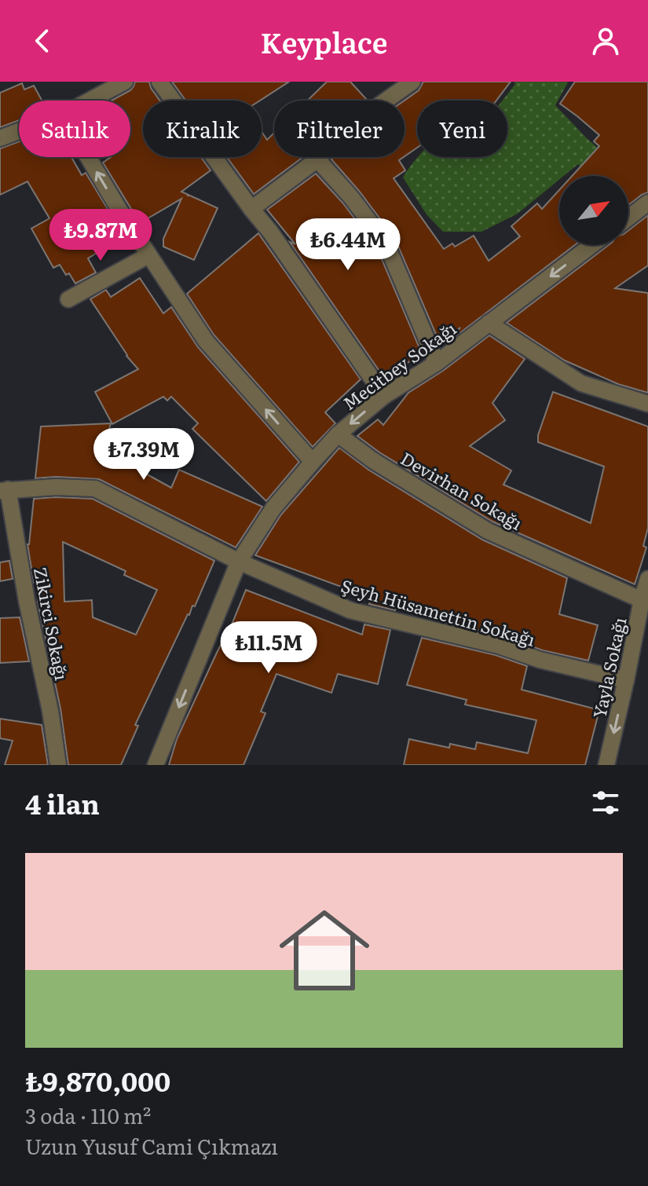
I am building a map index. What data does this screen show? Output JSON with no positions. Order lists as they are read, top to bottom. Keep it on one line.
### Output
{"streets":{"street":["Meсitbey Sokağı","Devirhan Sokağı","Şeyh Hüsamettin Sokağı","Zikirci Sokağı","Yayla Sokağı"]},"crossings":[["Meсitbey Sokağı","Devirhan Sokağı"],["Meсitbey Sokağı","Şeyh Hüsamettin Sokağı"],["Devirhan Sokağı","Yayla Sokağı"],["Şeyh Hüsamettin Sokağı","Zikirci Sokağı"],["Şeyh Hüsamettin Sokağı","Yayla Sokağı"]],"one_way":["Meсitbey Sokağı","Yayla Sokağı"],"north":"top right","page":{"header":"Keyplace","chip":["Satılık","Kiralık","Filtreler","Yeni"],"price":["₺9.87M","₺6.44M","₺7.39M","₺11.5M"],"heading":"4 ilan","list":[{"name":"₺9,870,000","note":"3 oda · 110 m² · Uzun Yusuf Cami Çıkmazı"}]}}
